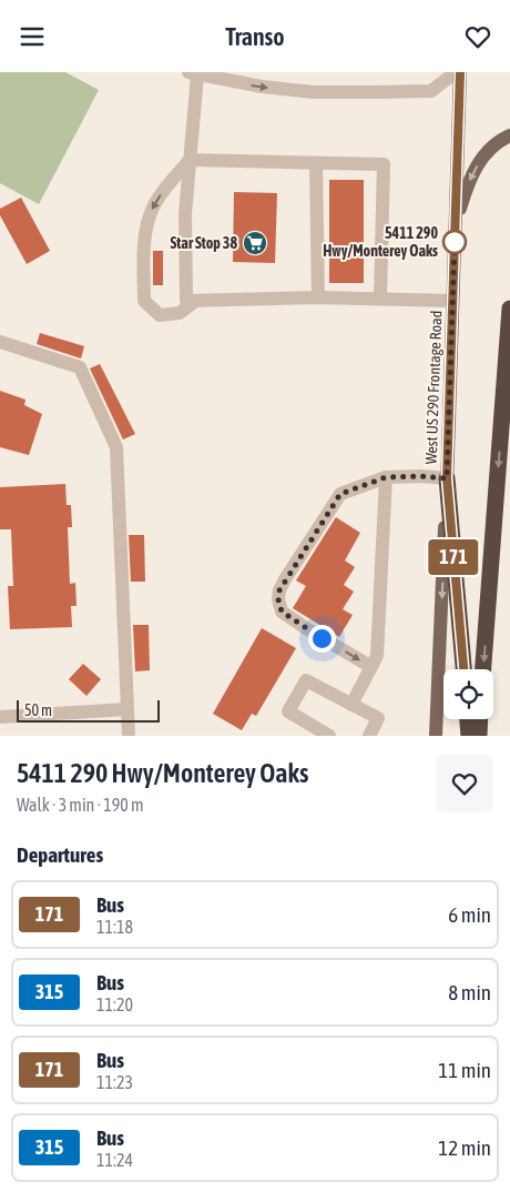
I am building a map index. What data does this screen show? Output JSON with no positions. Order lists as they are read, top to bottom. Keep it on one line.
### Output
{"streets":{"main road":["West US 290 Frontage Road"]},"one_way":["West US 290 Frontage Road"],"places":{"other":["5411 290 Hwy/Monterey Oaks"],"supermarket":["Star Stop 38"]},"lines":["bus line 171"],"scale_bar":"50 m","page":{"header":"Transo","on_map":"171","scale":"50 m","heading":[["5411 290 Hwy/Monterey Oaks","Walk · 3 min · 190 m"],"Departures"],"list":[{"mark":"171","name":"Bus","note":"11:18","value":"6 min"},{"mark":"315","name":"Bus","note":"11:20","value":"8 min"},{"mark":"171","name":"Bus","note":"11:23","value":"11 min"},{"mark":"315","name":"Bus","note":"11:24","value":"12 min"}]}}
